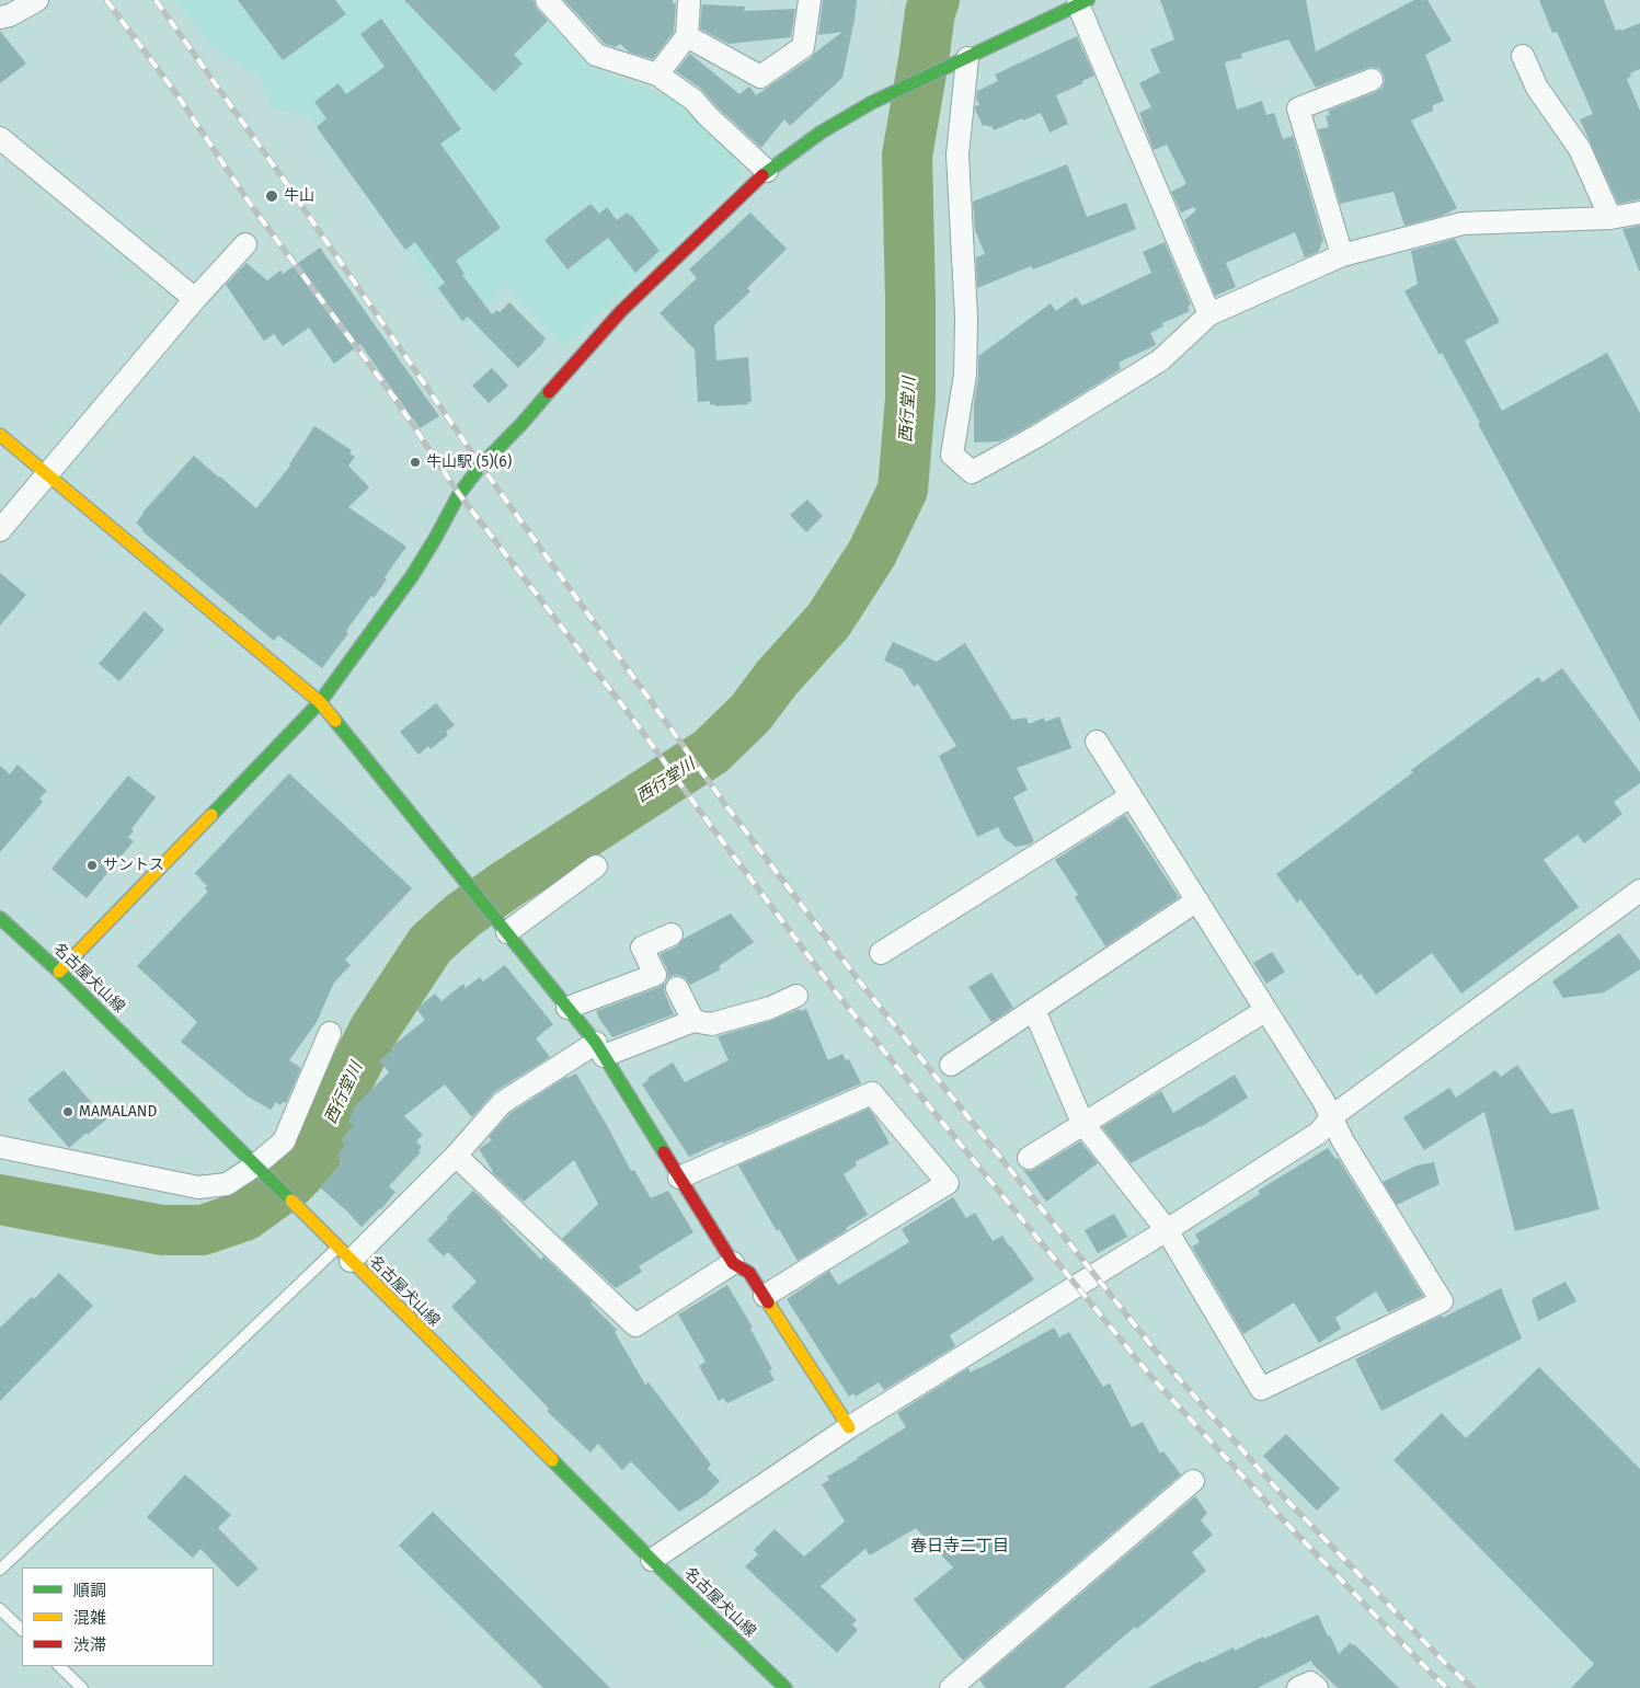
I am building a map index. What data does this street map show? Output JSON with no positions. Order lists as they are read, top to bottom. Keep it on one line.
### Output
{"streets":{"street":["名古屋犬山線"]},"districts":["春日寺二丁目"],"water":["西行堂川"],"places":["牛山","牛山駅 (5)(6)","サントス","MAMALAND"],"legend":["順調","混雑","渋滞"]}
